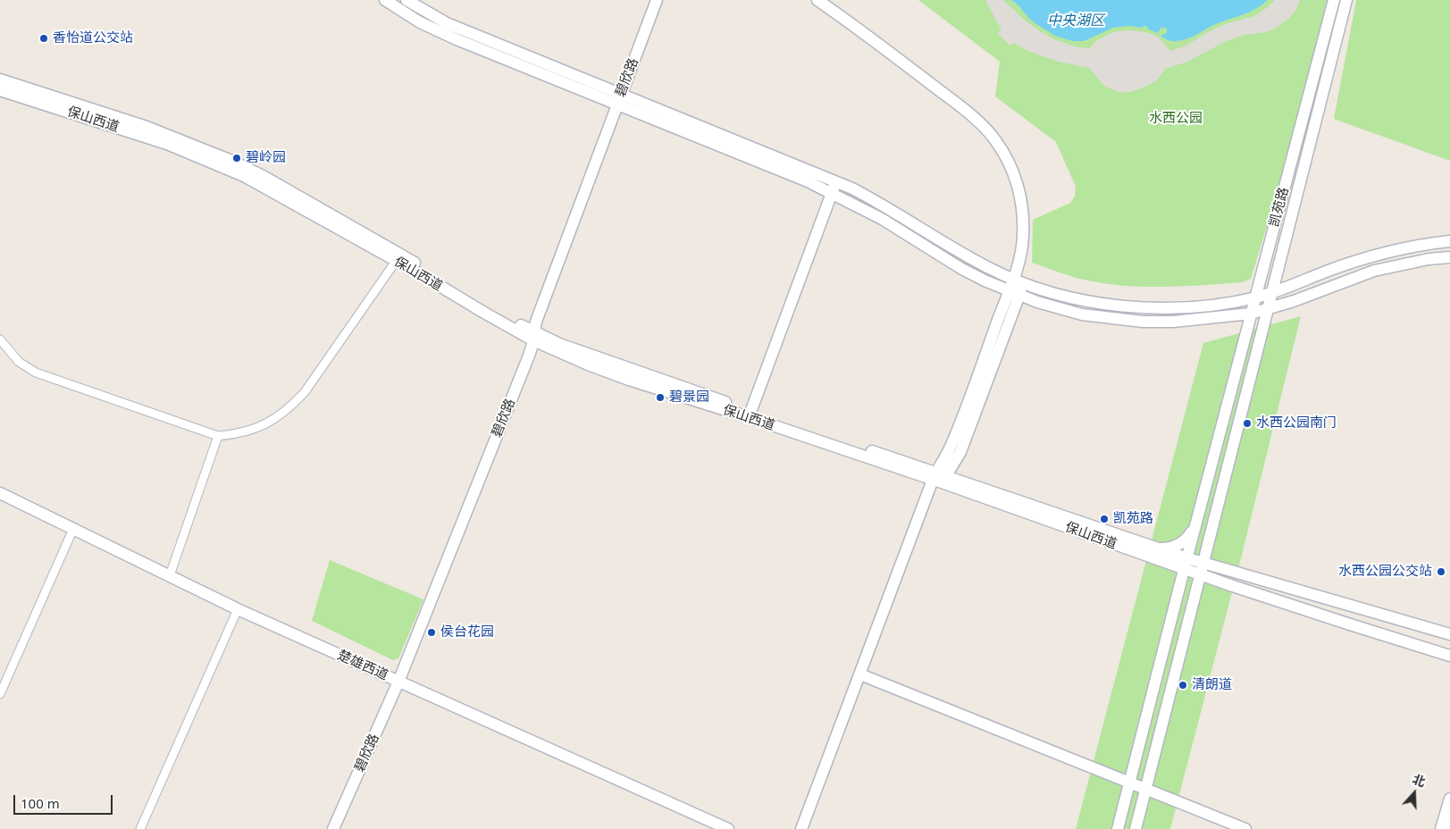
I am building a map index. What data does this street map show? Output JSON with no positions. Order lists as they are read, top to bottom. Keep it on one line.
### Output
{"streets":{"main road":["碧欣路","保山西道","凯苑路","楚雄西道"]},"crossings":[["碧欣路","保山西道"],["碧欣路","楚雄西道"],["保山西道","凯苑路"]],"water":["中央湖区"],"parks":["水西公园"],"places":["香怡道公交站","碧岭园","碧景园","水西公园南门","凯苑路","水西公园公交站","侯台花园","清朗道"],"scale_bar":"100 m","north":"top"}
